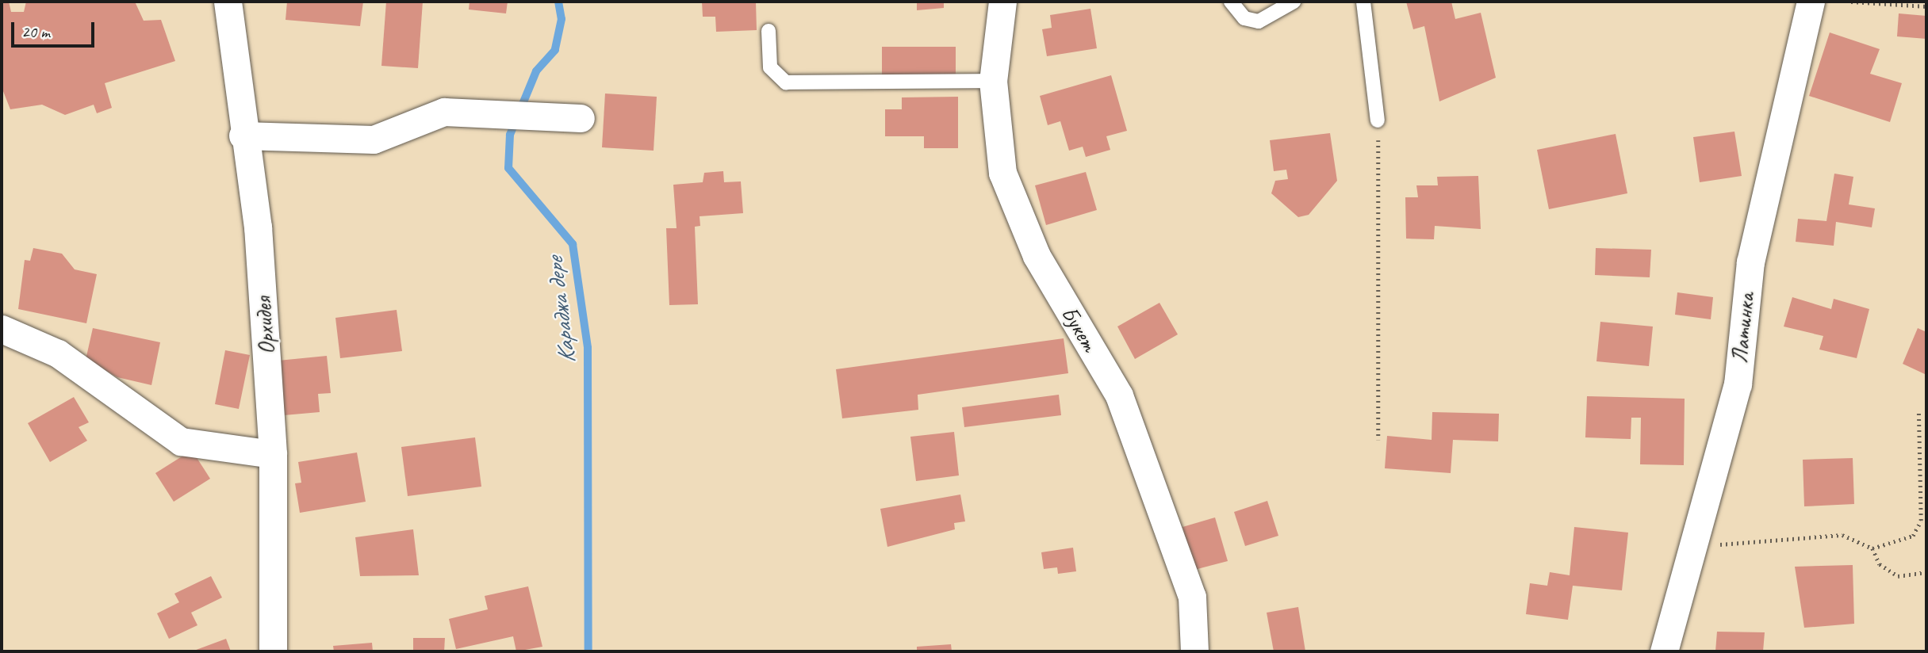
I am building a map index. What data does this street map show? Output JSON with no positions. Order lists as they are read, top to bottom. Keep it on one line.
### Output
{"streets":{"street":["Орхидея","Латинка","Букет"]},"water":["Караджа дере"],"scale_bar":"20 m"}
